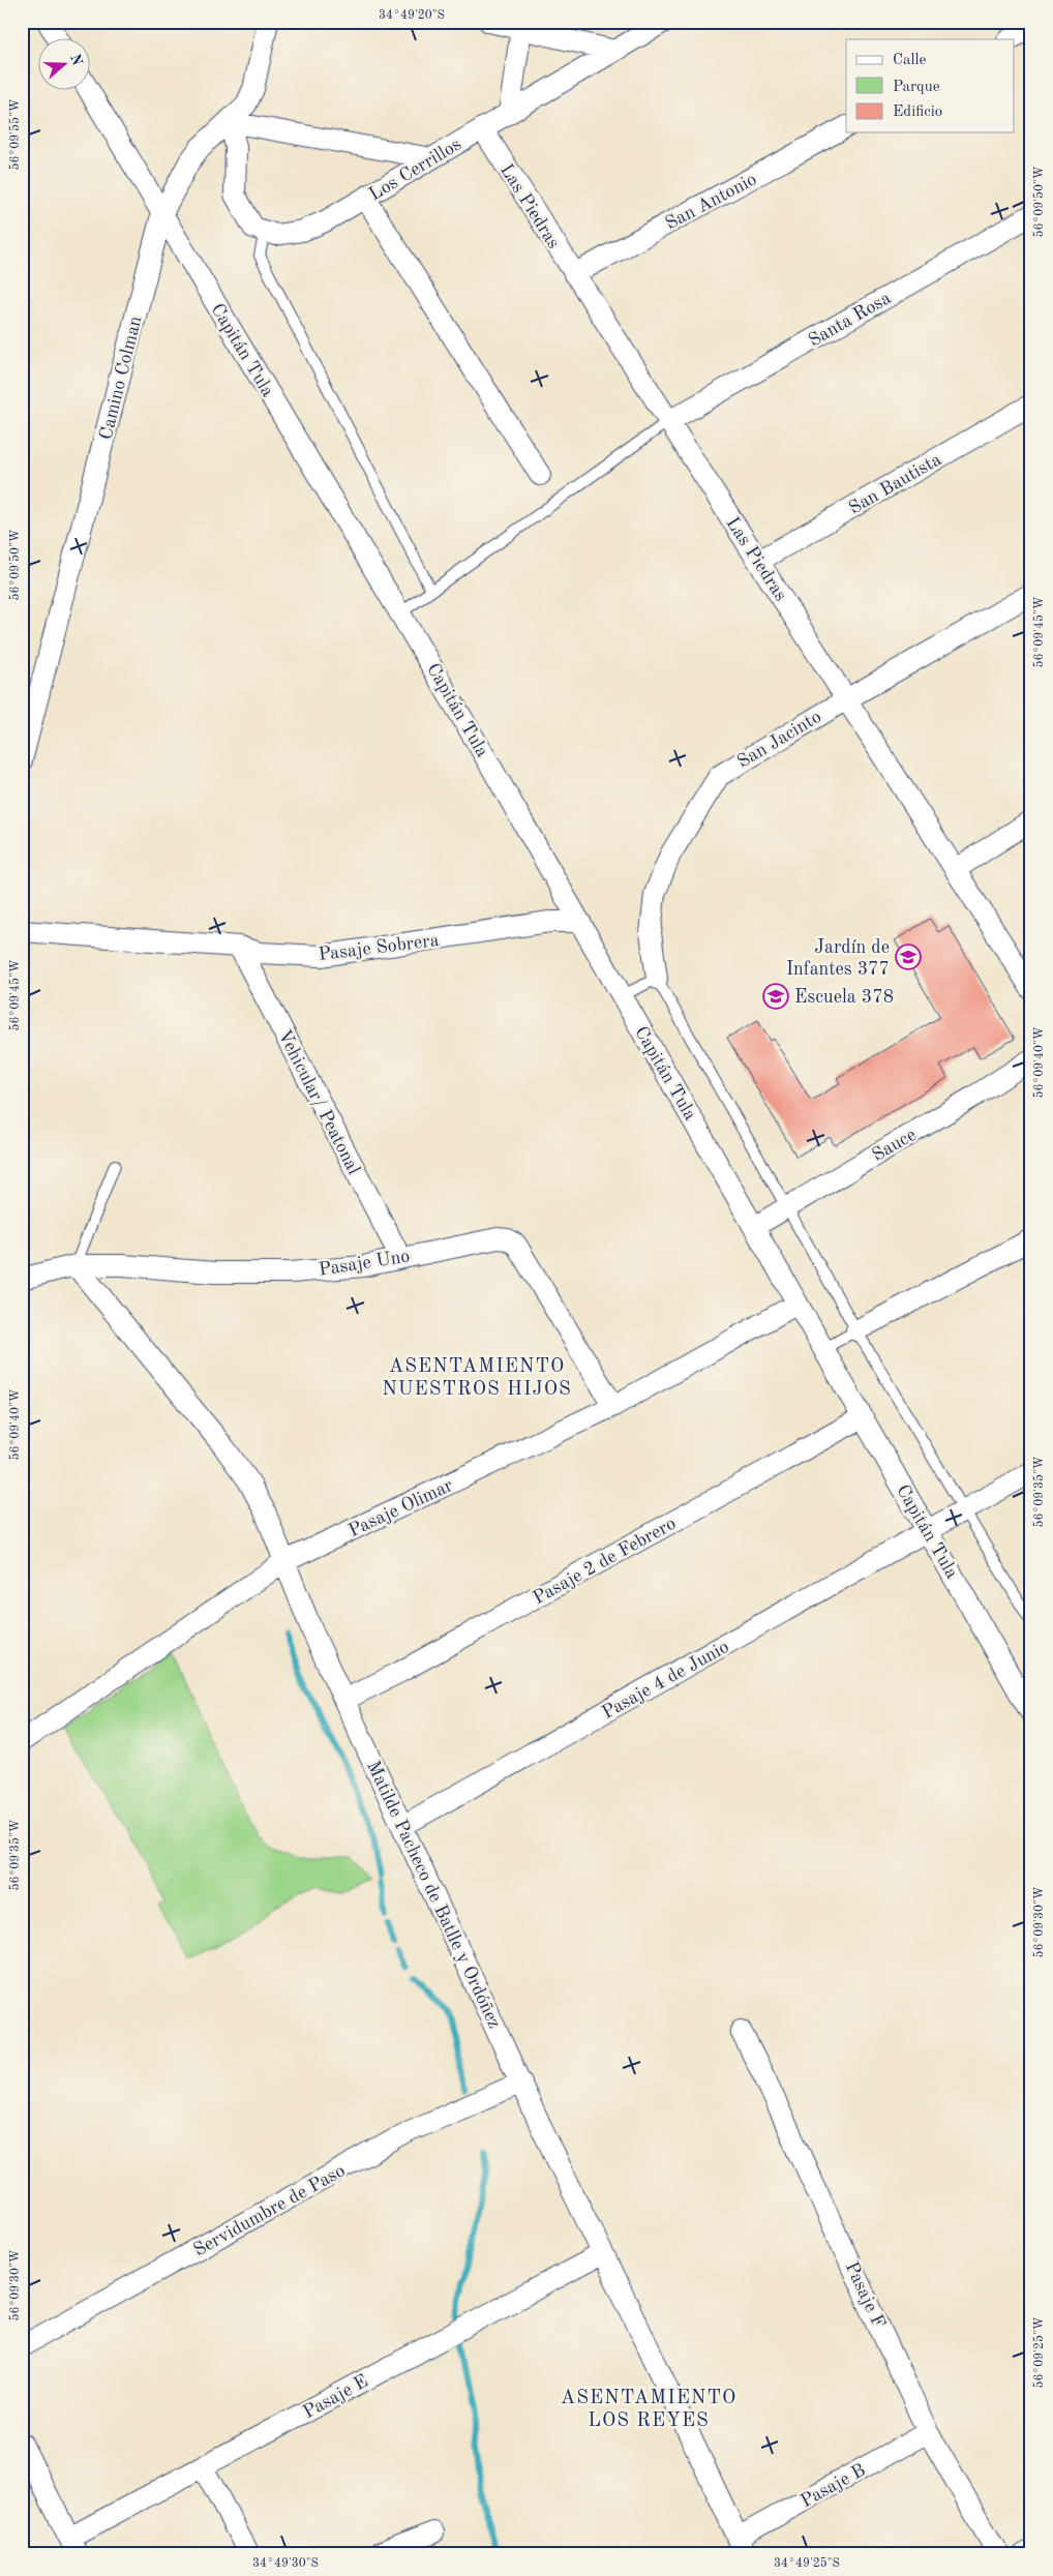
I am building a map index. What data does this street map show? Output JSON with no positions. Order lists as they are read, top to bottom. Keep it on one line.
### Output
{"streets":{"street":["Los Cerrillos","San Antonio","Las Piedras","Santa Rosa","Capitán Tula","Camino Colman","San Bautista","San Jacinto","Pasaje Sobrera","Vehicular/ Peatonal","Sauce","Pasaje Uno","Pasaje Olimar","Pasaje 2 de Febrero","Pasaje 4 de Junio","Matilde Pacheco de Batlle y Ordóñez","Servidumbre de Paso","Pasaje F","Pasaje E","Pasaje B"]},"crossings":[["Los Cerrillos","Las Piedras"],["San Antonio","Las Piedras"],["Las Piedras","Santa Rosa"],["Las Piedras","San Bautista"],["Las Piedras","San Jacinto"],["Capitán Tula","Camino Colman"],["Capitán Tula","Pasaje Sobrera"],["Capitán Tula","Sauce"],["Capitán Tula","Pasaje Olimar"],["Capitán Tula","Pasaje 2 de Febrero"],["Capitán Tula","Pasaje 4 de Junio"],["Pasaje Sobrera","Vehicular/ Peatonal"],["Vehicular/ Peatonal","Pasaje Uno"],["Pasaje Uno","Pasaje Olimar"],["Pasaje Uno","Matilde Pacheco de Batlle y Ordóñez"],["Pasaje Olimar","Matilde Pacheco de Batlle y Ordóñez"],["Pasaje 2 de Febrero","Matilde Pacheco de Batlle y Ordóñez"],["Pasaje 4 de Junio","Matilde Pacheco de Batlle y Ordóñez"],["Matilde Pacheco de Batlle y Ordóñez","Servidumbre de Paso"],["Matilde Pacheco de Batlle y Ordóñez","Pasaje E"],["Matilde Pacheco de Batlle y Ordóñez","Pasaje B"],["Pasaje F","Pasaje B"]],"districts":["ASENTAMIENTO NUESTROS HIJOS","ASENTAMIENTO LOS REYES"],"places":{"school or university":["Jardín de Infantes 377","Escuela 378"]},"legend":["Calle","Parque","Edificio"],"north":"right","coordinates":["34°49'20\"S","56°09'55\"W","56°09'50\"W","56°09'45\"W","56°09'40\"W","56°09'35\"W","56°09'30\"W","56°09'25\"W","34°49'30\"S","34°49'25\"S"]}
